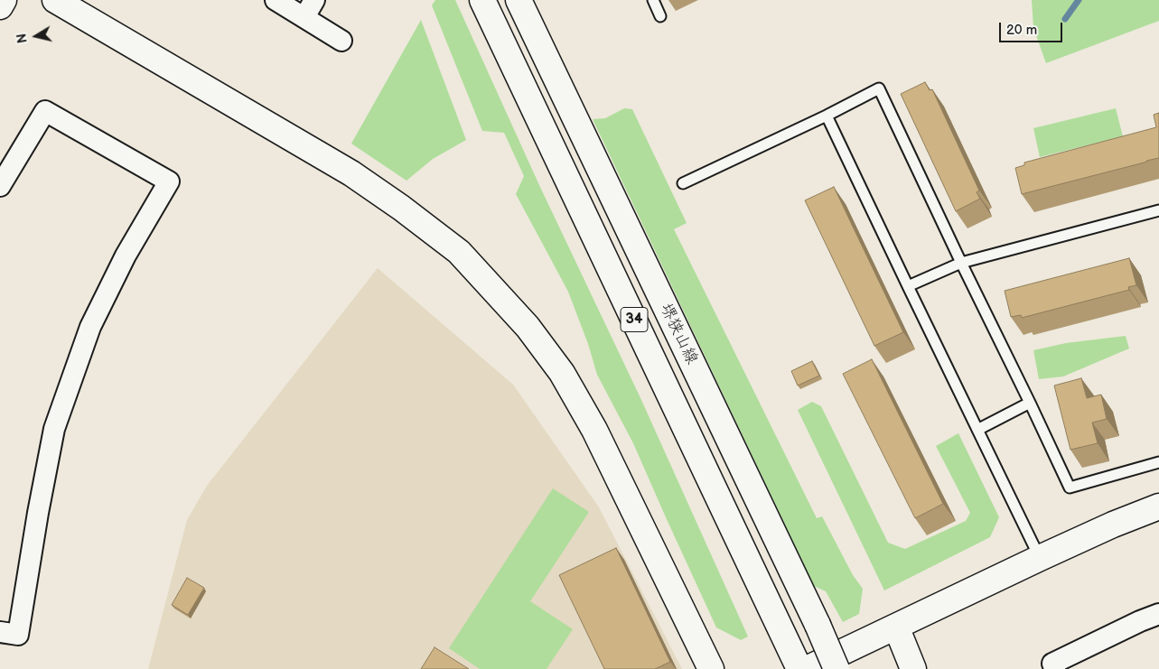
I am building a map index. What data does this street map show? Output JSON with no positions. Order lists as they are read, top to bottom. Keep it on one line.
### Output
{"streets":{"main road":["34","堺狭山線"]},"scale_bar":"20 m","north":"left"}
